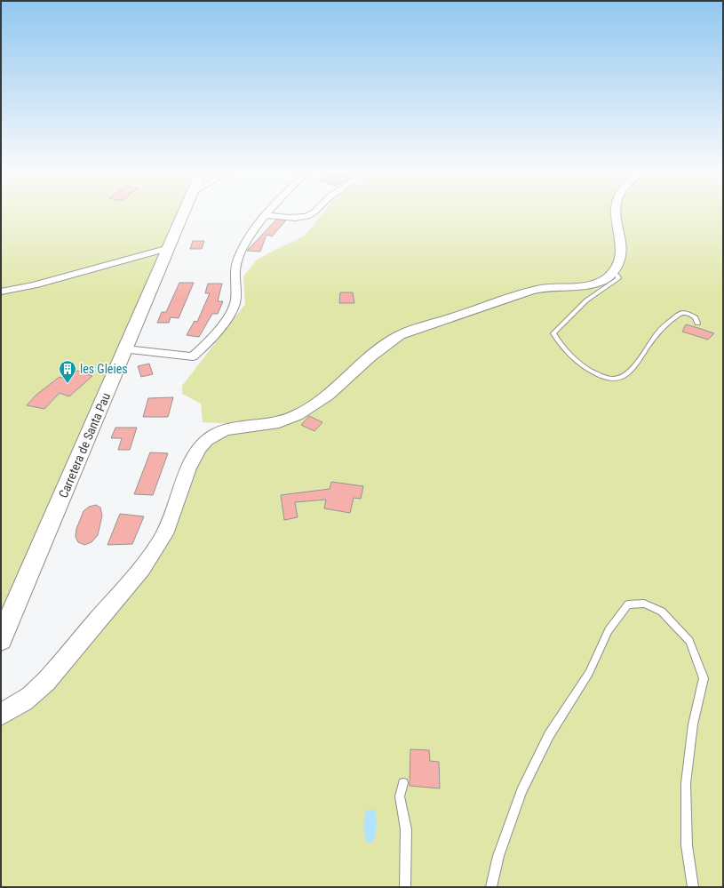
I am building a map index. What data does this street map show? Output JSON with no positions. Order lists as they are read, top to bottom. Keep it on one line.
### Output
{"streets":{"main road":["Carretera de Santa Pau"]},"places":{"building":["les Gleies"]}}
